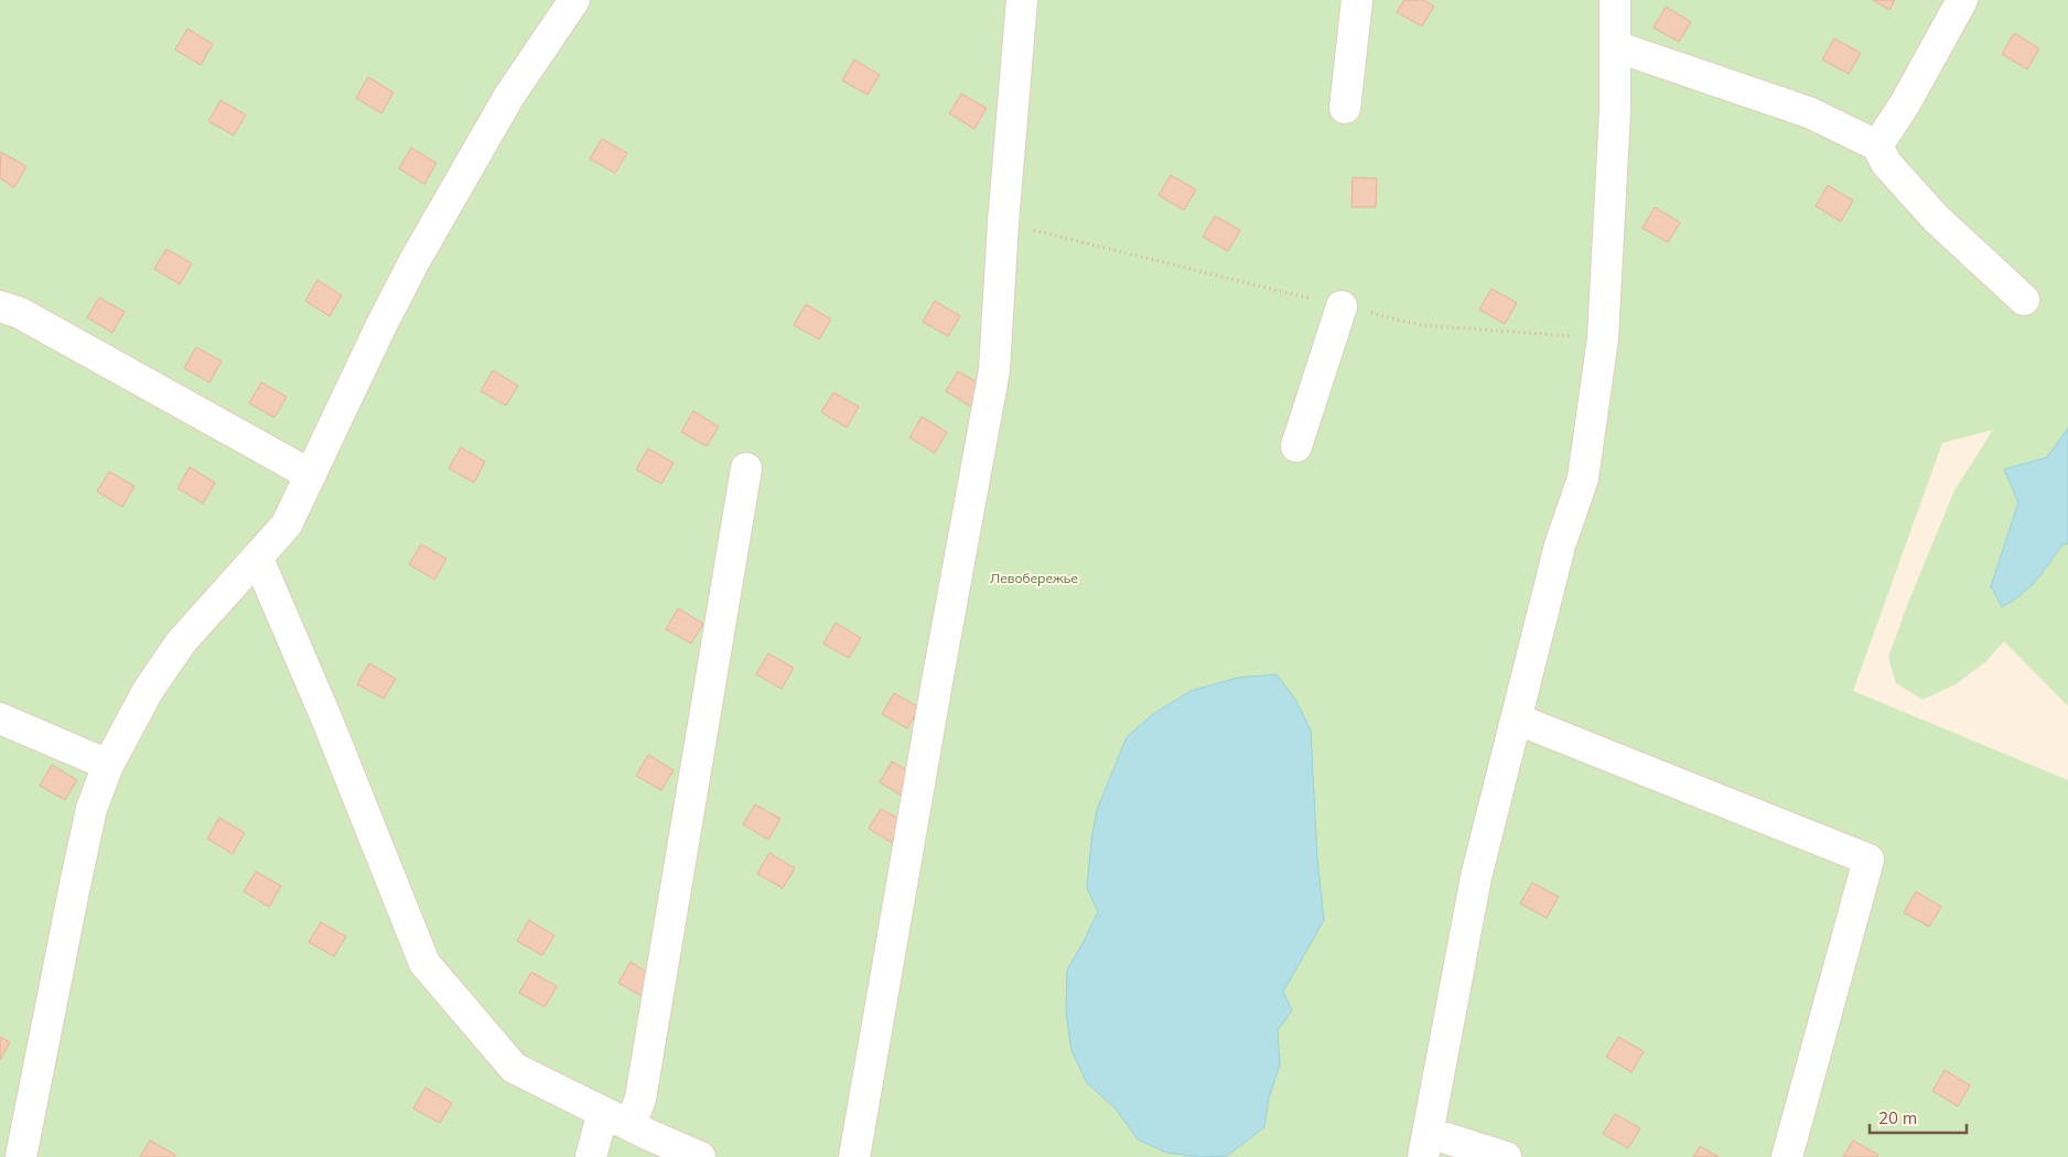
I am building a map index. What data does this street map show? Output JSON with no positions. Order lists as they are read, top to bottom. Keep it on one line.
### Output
{"parks":["Левобережье"],"scale_bar":"20 m"}
